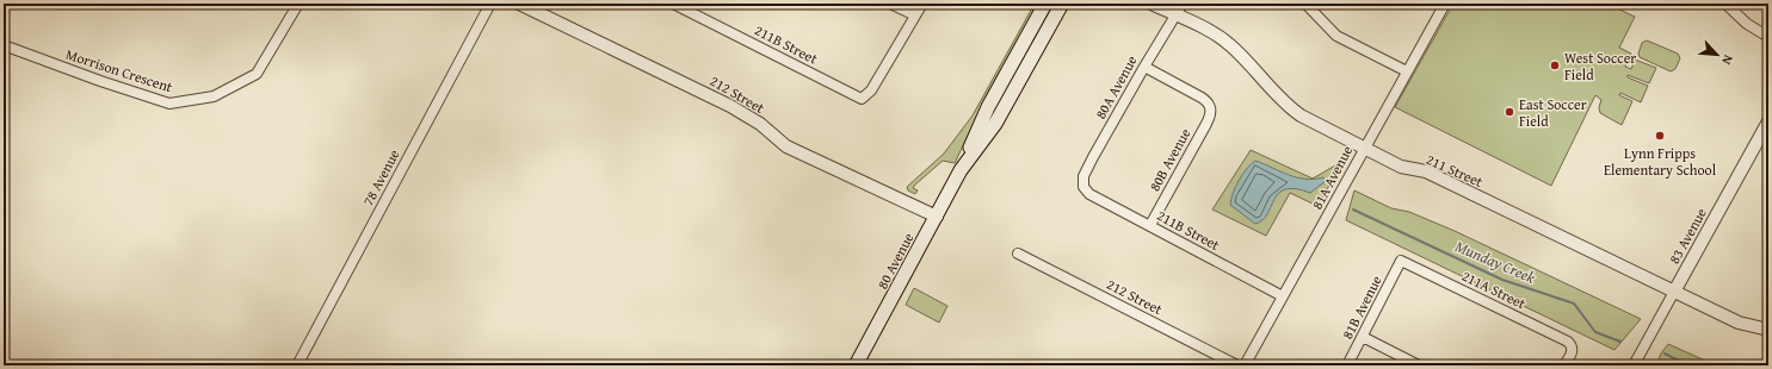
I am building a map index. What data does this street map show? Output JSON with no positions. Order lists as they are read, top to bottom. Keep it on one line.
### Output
{"streets":{"main road":["80 Avenue"],"street":["211B Street","Morrison Crescent","80A Avenue","212 Street","80B Avenue","211 Street","78 Avenue","81A Avenue","83 Avenue","211A Street","81B Avenue"]},"crossings":[["211B Street","80A Avenue"],["211B Street","80B Avenue"],["211B Street","81A Avenue"],["80A Avenue","80B Avenue"],["80A Avenue","211 Street"],["212 Street","80 Avenue"],["211 Street","81A Avenue"],["211 Street","83 Avenue"],["211A Street","81B Avenue"]],"water":["Munday Creek"],"places":["West Soccer Field","East Soccer Field","Lynn Fripps Elementary School"],"north":"bottom right"}
